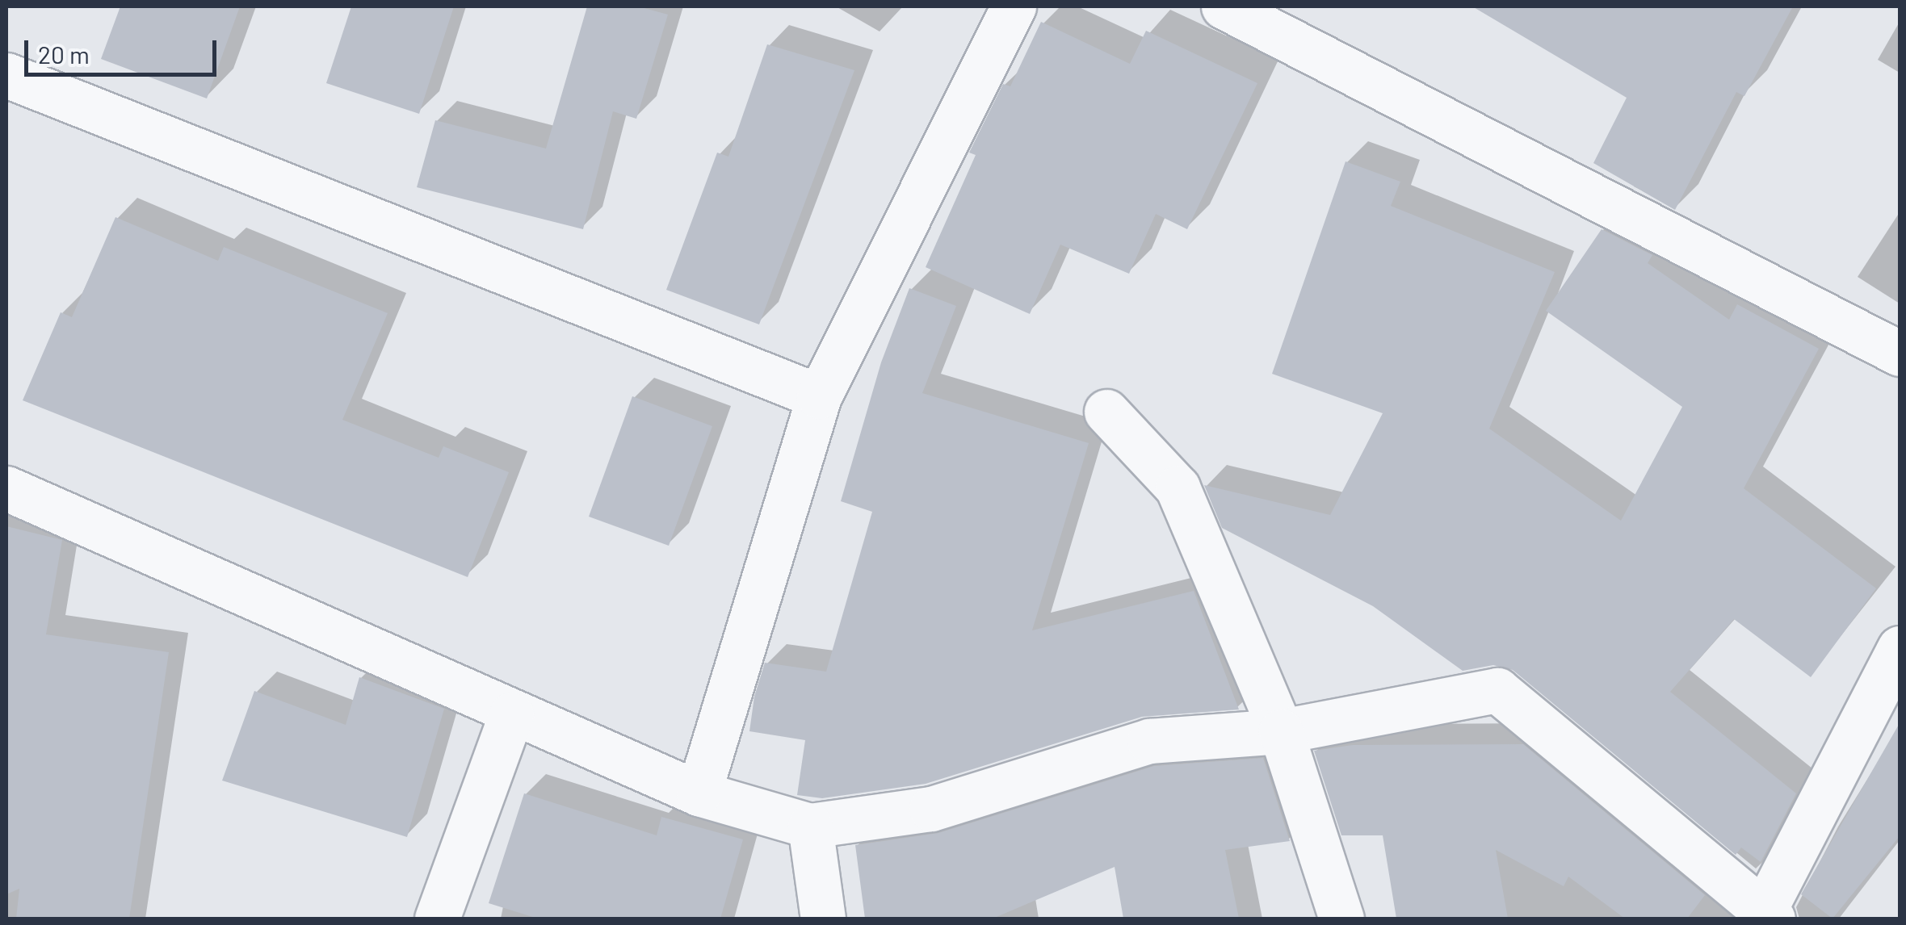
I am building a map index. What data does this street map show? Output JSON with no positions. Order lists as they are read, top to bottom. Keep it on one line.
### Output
{"scale_bar":"20 m"}
